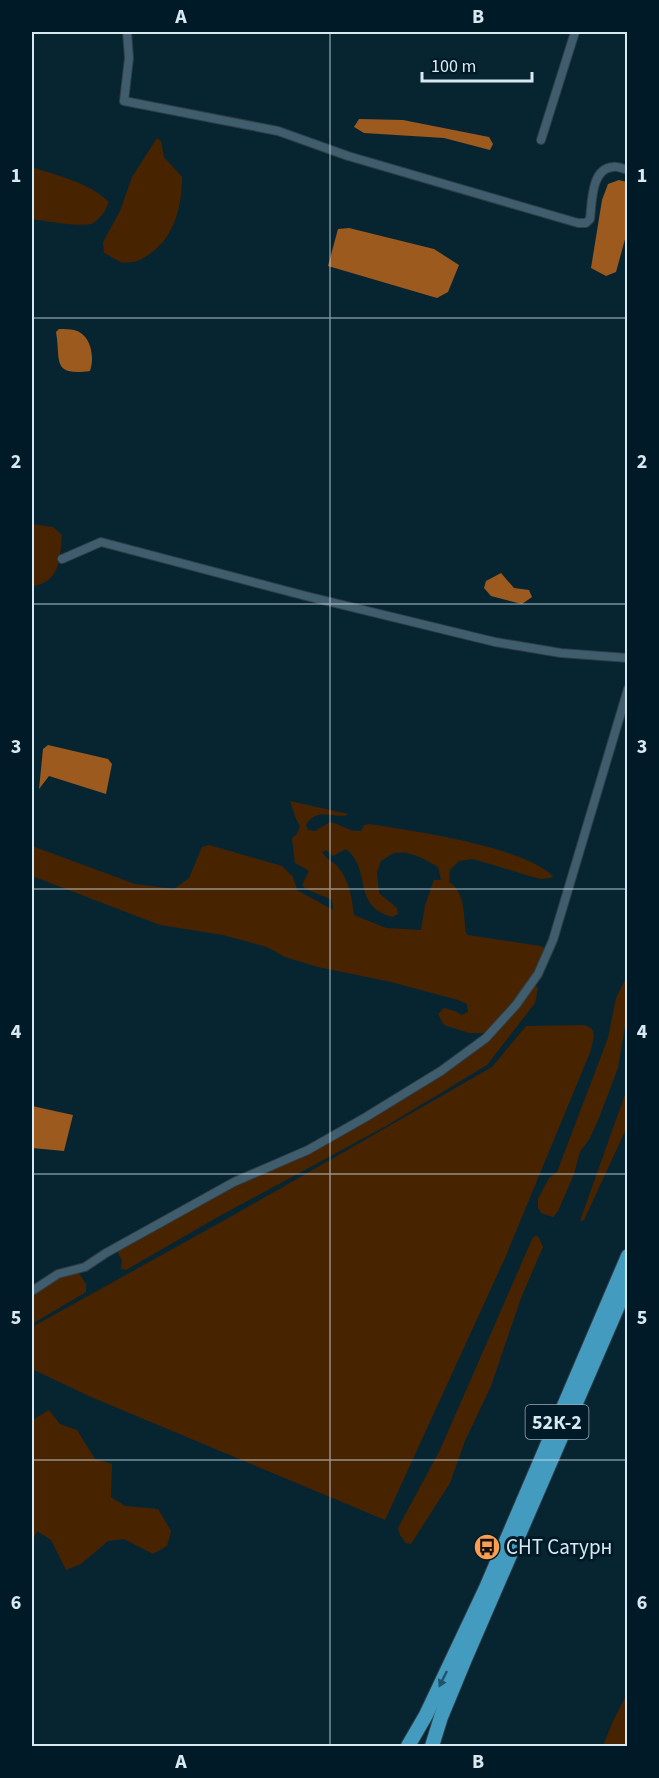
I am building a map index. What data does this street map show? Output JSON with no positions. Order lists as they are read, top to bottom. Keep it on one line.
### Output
{"streets":{"main road":["52К-2"]},"places":{"bus stop":["СНТ Сатурн"]},"scale_bar":"100 m","grid":{"columns":["A","B"],"rows":["1","2","3","4","5","6"]}}
